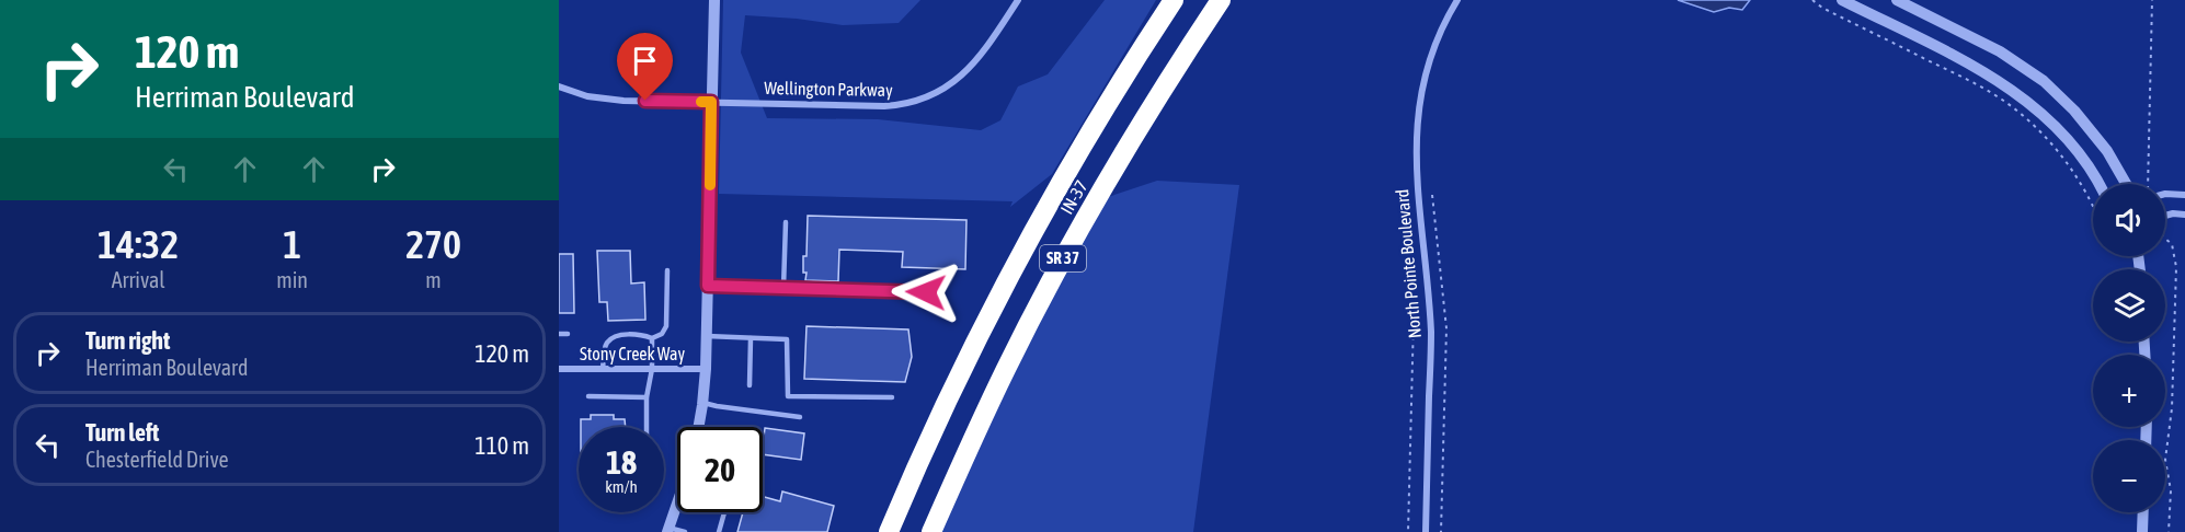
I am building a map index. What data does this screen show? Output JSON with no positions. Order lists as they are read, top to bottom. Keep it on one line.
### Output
{"streets":{"highway":["IN-37","SR 37"],"street":["Wellington Parkway","North Pointe Boulevard","Stony Creek Way"]},"page":{"turn":["120 m","Herriman Boulevard"],"map_buttons":["+","−"],"eta":["14:32","Arrival","1","min","270","m"],"list":[{"name":"Turn right","note":"Herriman Boulevard","value":"120 m"},{"name":"Turn left","note":"Chesterfield Drive","value":"110 m"}],"speed":"18 km/h","limit":"20"}}
